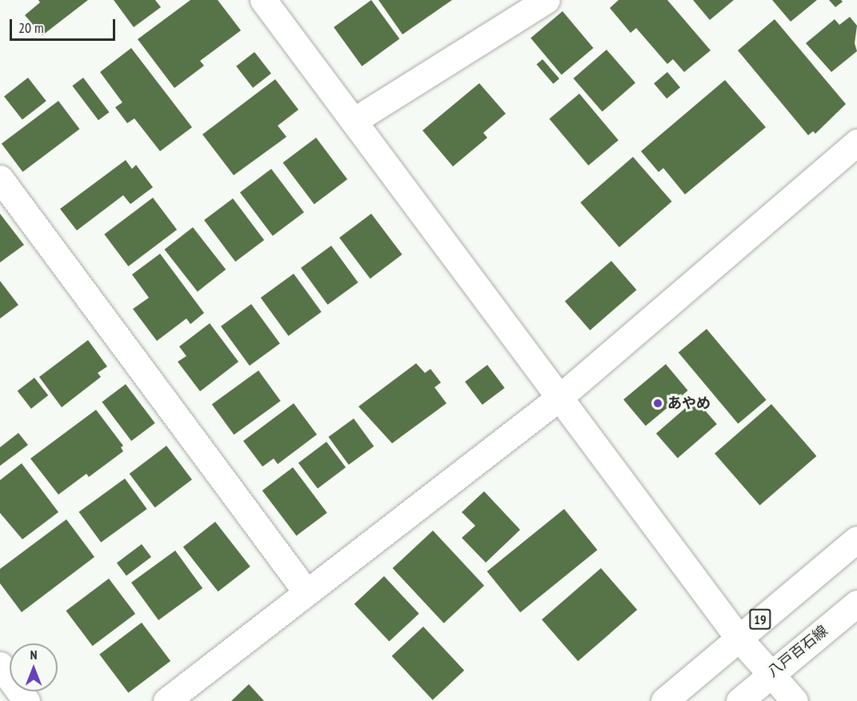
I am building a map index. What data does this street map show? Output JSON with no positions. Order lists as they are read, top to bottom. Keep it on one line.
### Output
{"streets":{"street":["19","八戸百石線"]},"places":["あやめ"],"scale_bar":"20 m","north":"top"}
